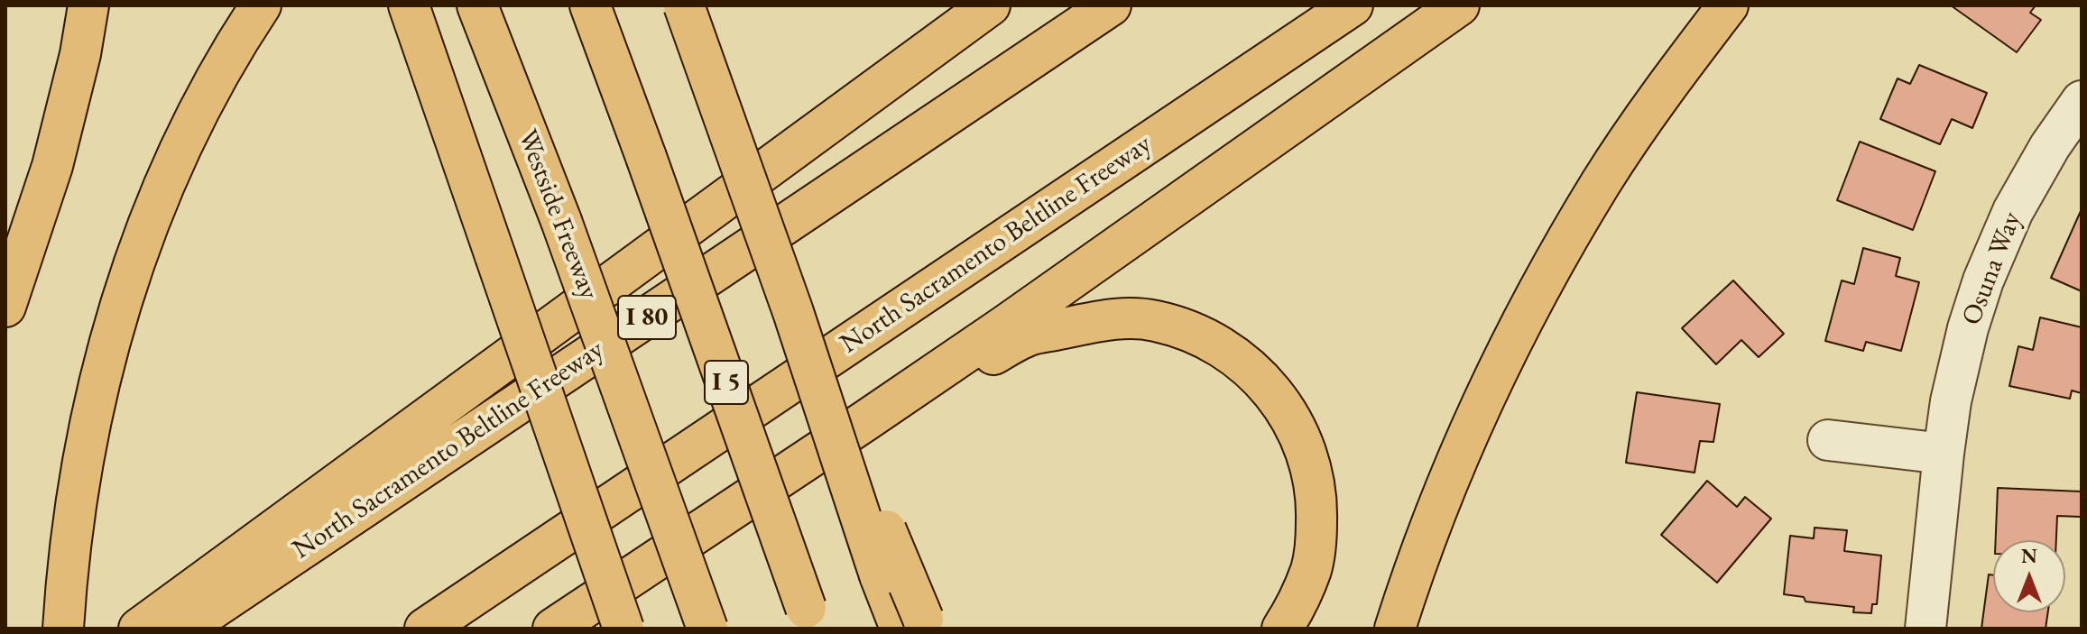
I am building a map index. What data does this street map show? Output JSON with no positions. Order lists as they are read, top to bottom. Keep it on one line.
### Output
{"streets":{"highway":["Westside Freeway","North Sacramento Beltline Freeway","I 80","I 5"],"street":["Osuna Way"]},"north":"top"}
